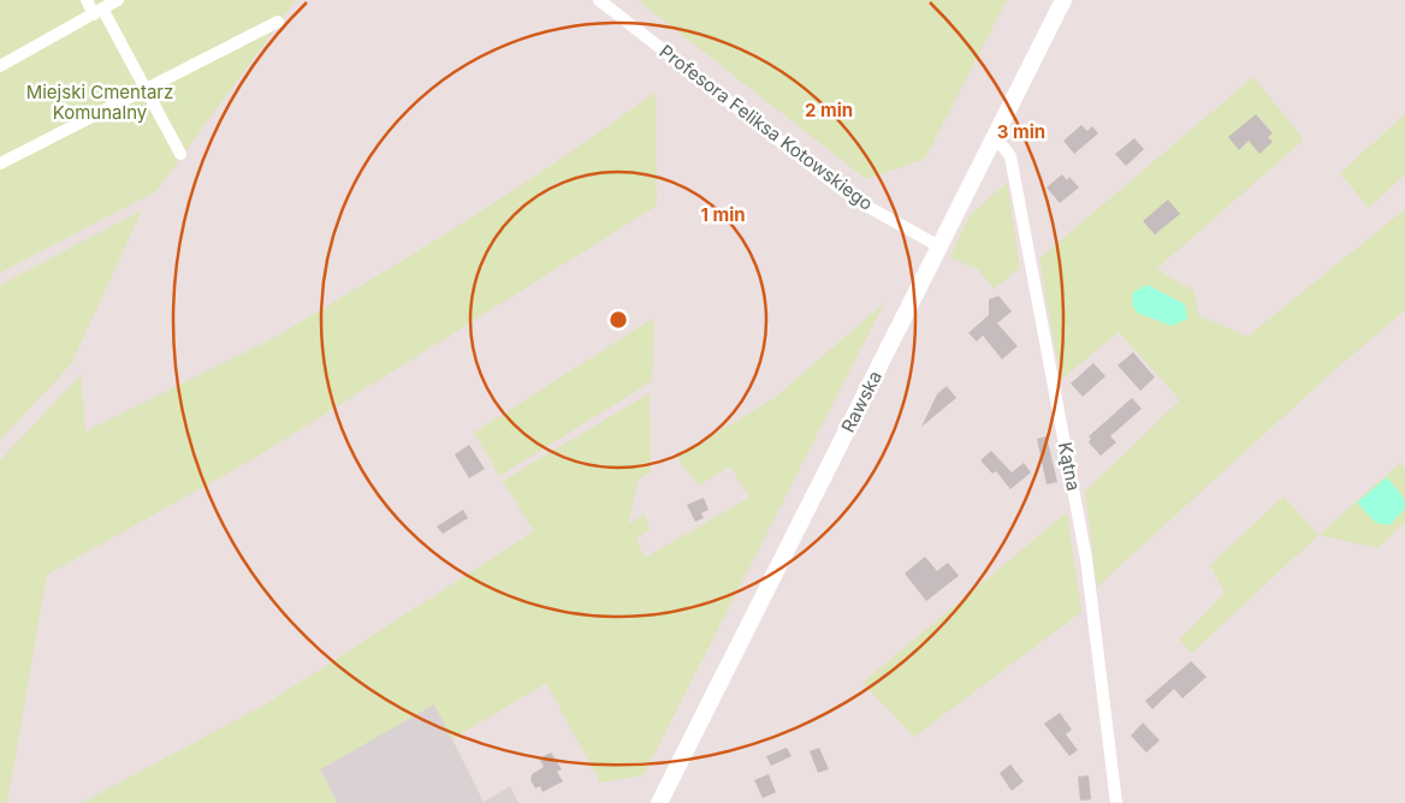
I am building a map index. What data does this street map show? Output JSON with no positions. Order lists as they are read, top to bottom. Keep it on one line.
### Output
{"streets":{"main road":["Rawska"],"street":["Profesora Feliksa Kotowskiego","Kątna"]},"crossings":[["Profesora Feliksa Kotowskiego","Rawska"],["Rawska","Kątna"]],"parks":["Miejski Cmentarz Komunalny"],"rings":["2 min","3 min","1 min"]}
